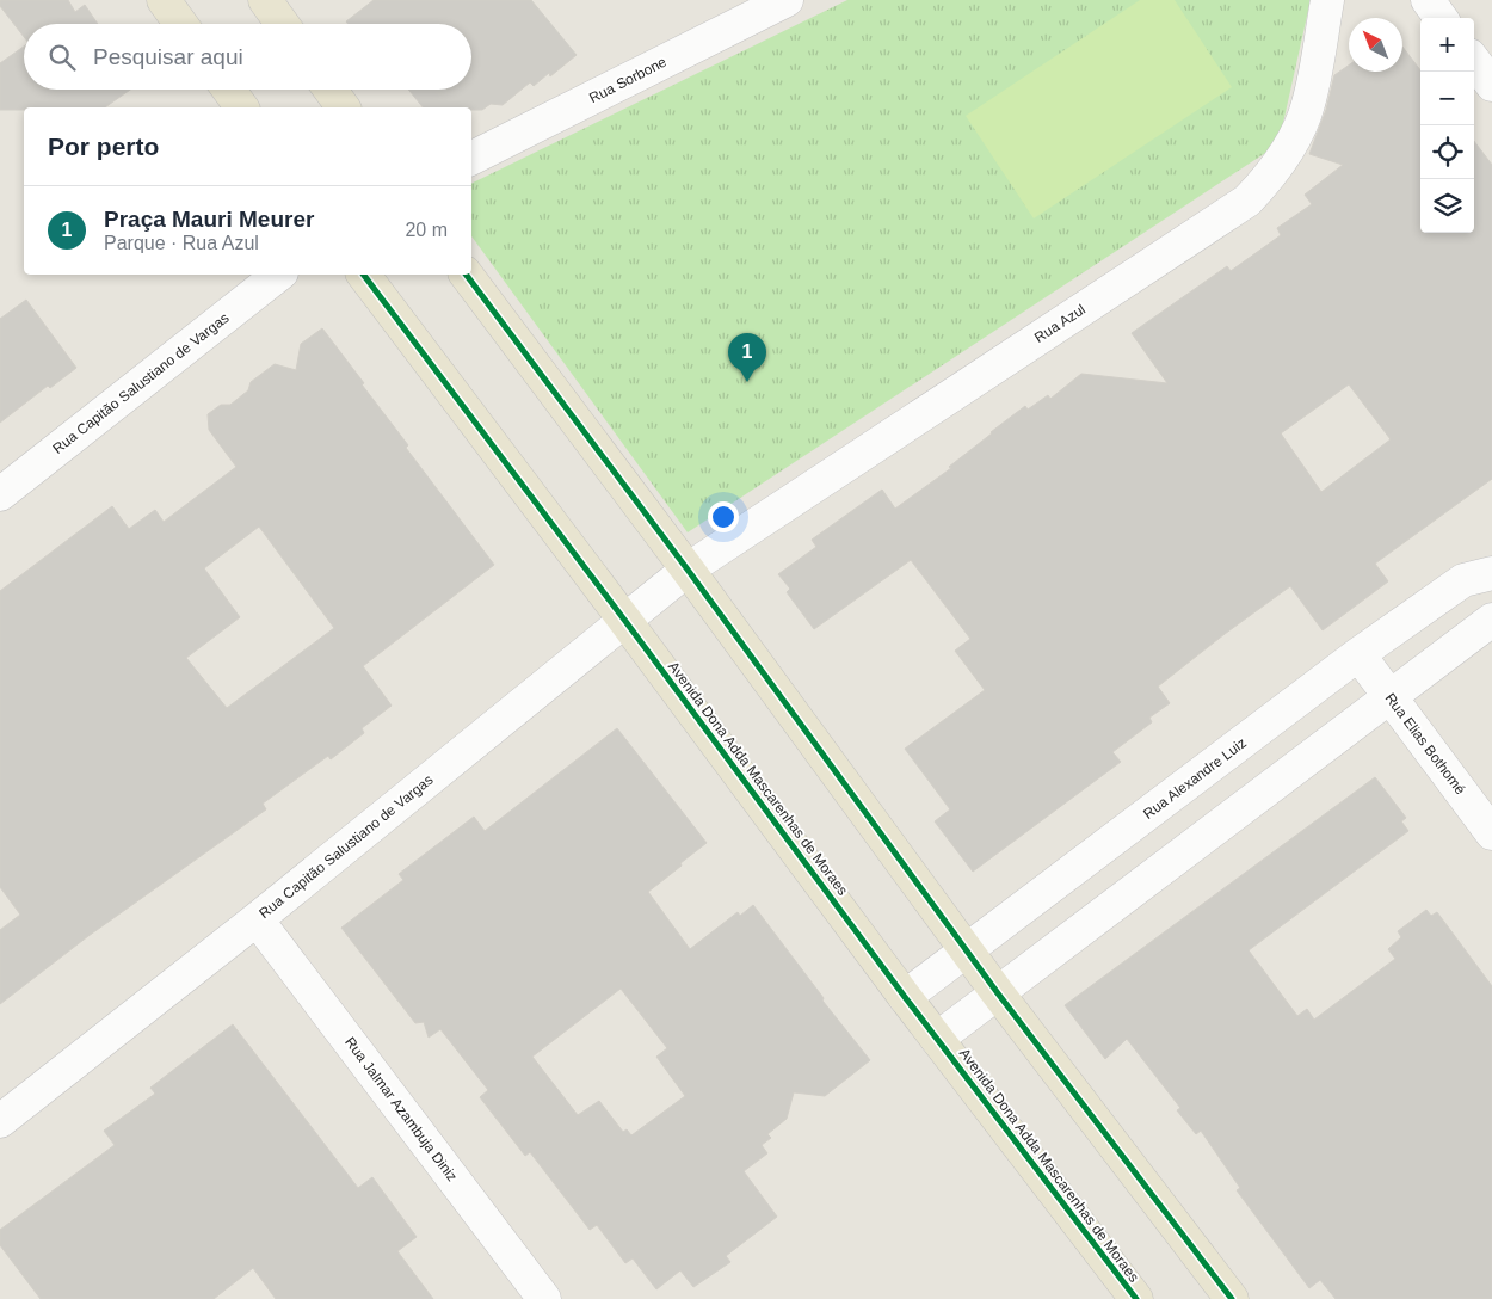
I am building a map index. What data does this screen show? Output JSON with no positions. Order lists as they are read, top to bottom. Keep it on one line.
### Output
{"streets":{"main road":["Avenida Dona Adda Mascarenhas de Moraes"],"street":["Rua Sorbone","Rua Azul","Rua Capitão Salustiano de Vargas","Rua Elias Bothomé","Rua Alexandre Luiz","Rua Jalmar Azambuja Diniz"]},"crossings":[["Rua Azul","Rua Capitão Salustiano de Vargas"],["Rua Capitão Salustiano de Vargas","Avenida Dona Adda Mascarenhas de Moraes"],["Rua Capitão Salustiano de Vargas","Rua Jalmar Azambuja Diniz"],["Rua Elias Bothomé","Rua Alexandre Luiz"],["Avenida Dona Adda Mascarenhas de Moraes","Rua Alexandre Luiz"]],"north":"top left","page":{"map_buttons":["+","−"],"search":"Pesquisar aqui","heading":"Por perto","list":[{"mark":"1","name":"Praça Mauri Meurer","note":"Parque · Rua Azul","value":"20 m"}],"pins":"1"}}
